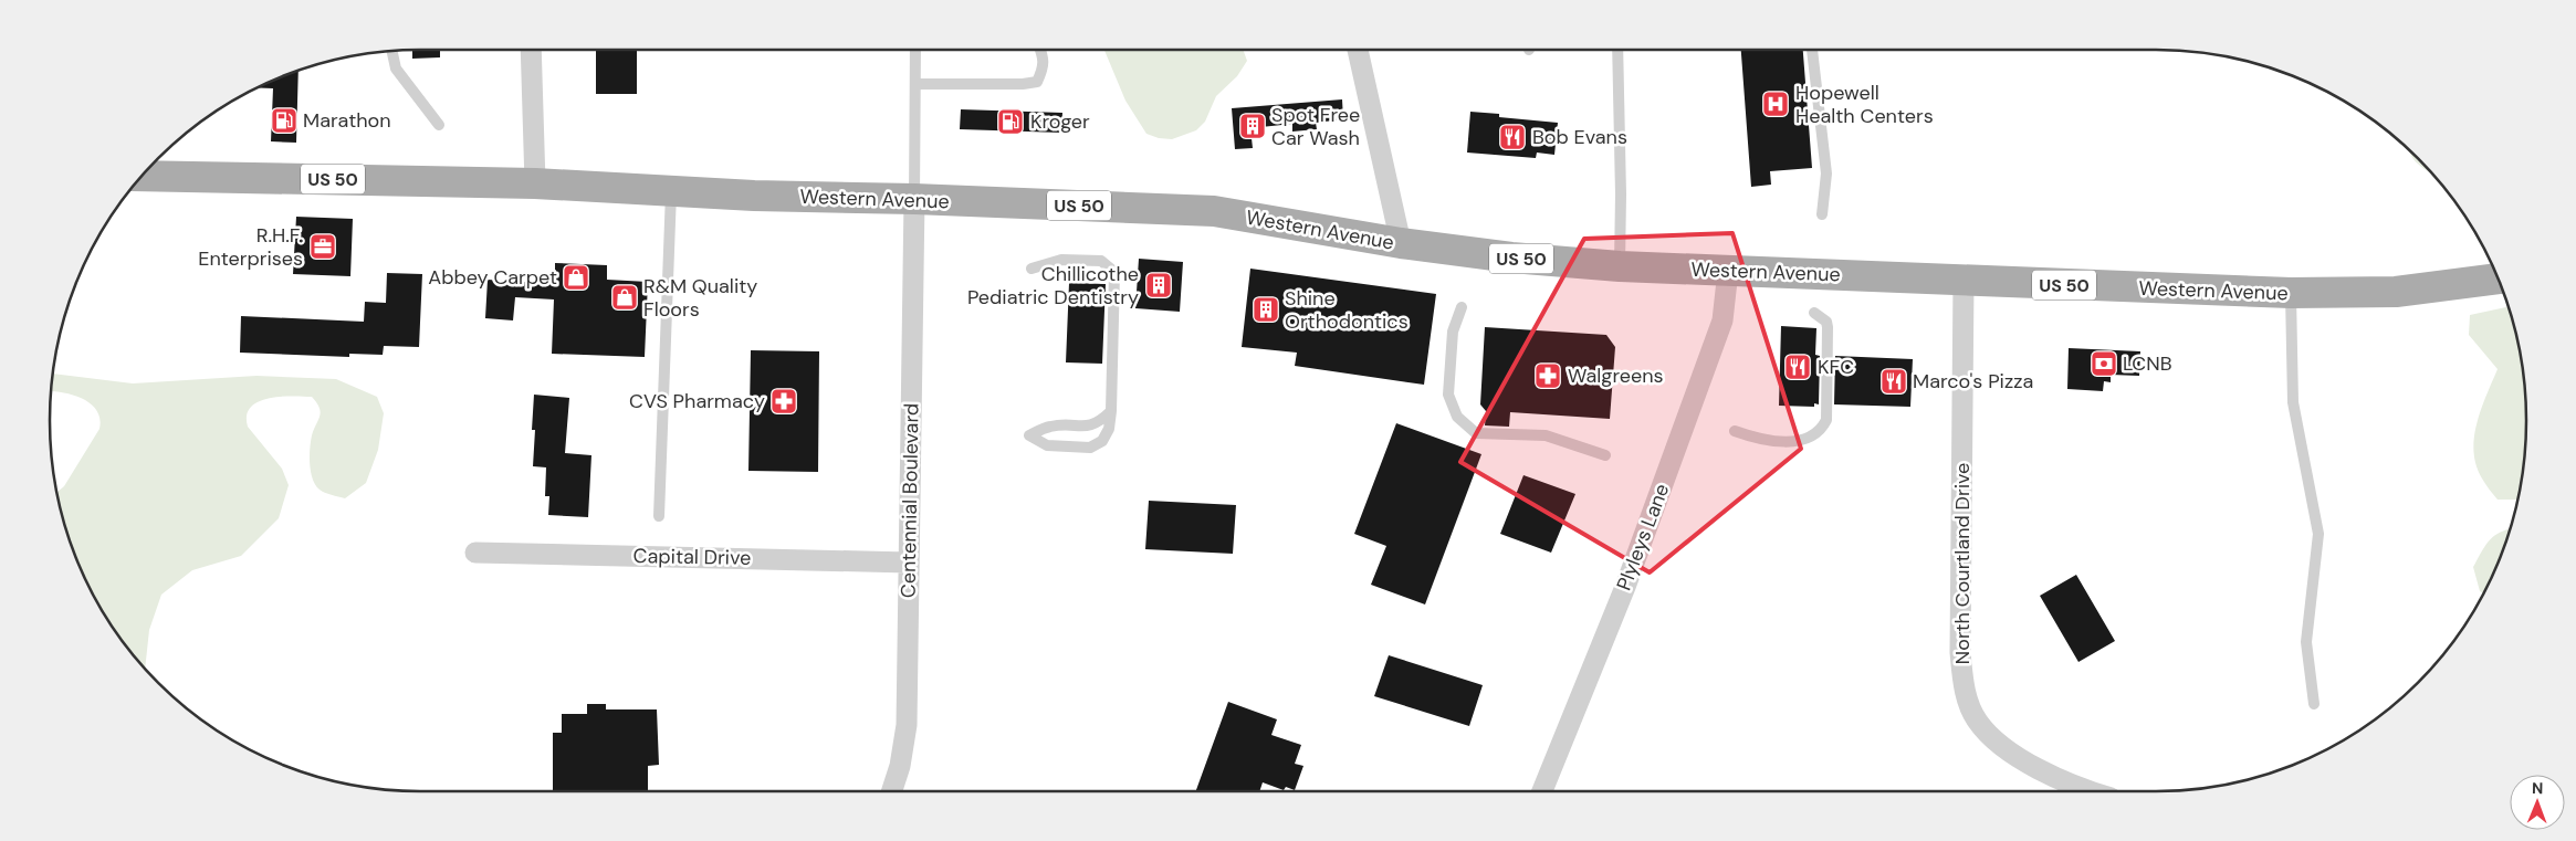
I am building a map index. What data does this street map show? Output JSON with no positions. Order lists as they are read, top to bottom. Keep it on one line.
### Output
{"streets":{"main road":["US 50","Western Avenue"],"street":["Centennial Boulevard","Plyleys Lane","Capital Drive","North Courtland Drive"]},"crossings":[["Western Avenue","Centennial Boulevard"],["Western Avenue","Plyleys Lane"],["Western Avenue","North Courtland Drive"],["Centennial Boulevard","Capital Drive"]],"places":{"hospital":["Hopewell Health Centers"],"fuel station":["Marathon","Kroger"],"building":["Spot Free Car Wash","Chillicothe Pediatric Dentistry","Shine Orthodontics"],"restaurant":["Bob Evans","KFC","Marco's Pizza"],"office":["R.H.F. Enterprises"],"shop":["Abbey Carpet","R&M Quality Floors"],"bank":["LCNB"],"pharmacy":["Walgreens","CVS Pharmacy"]},"north":"top"}
